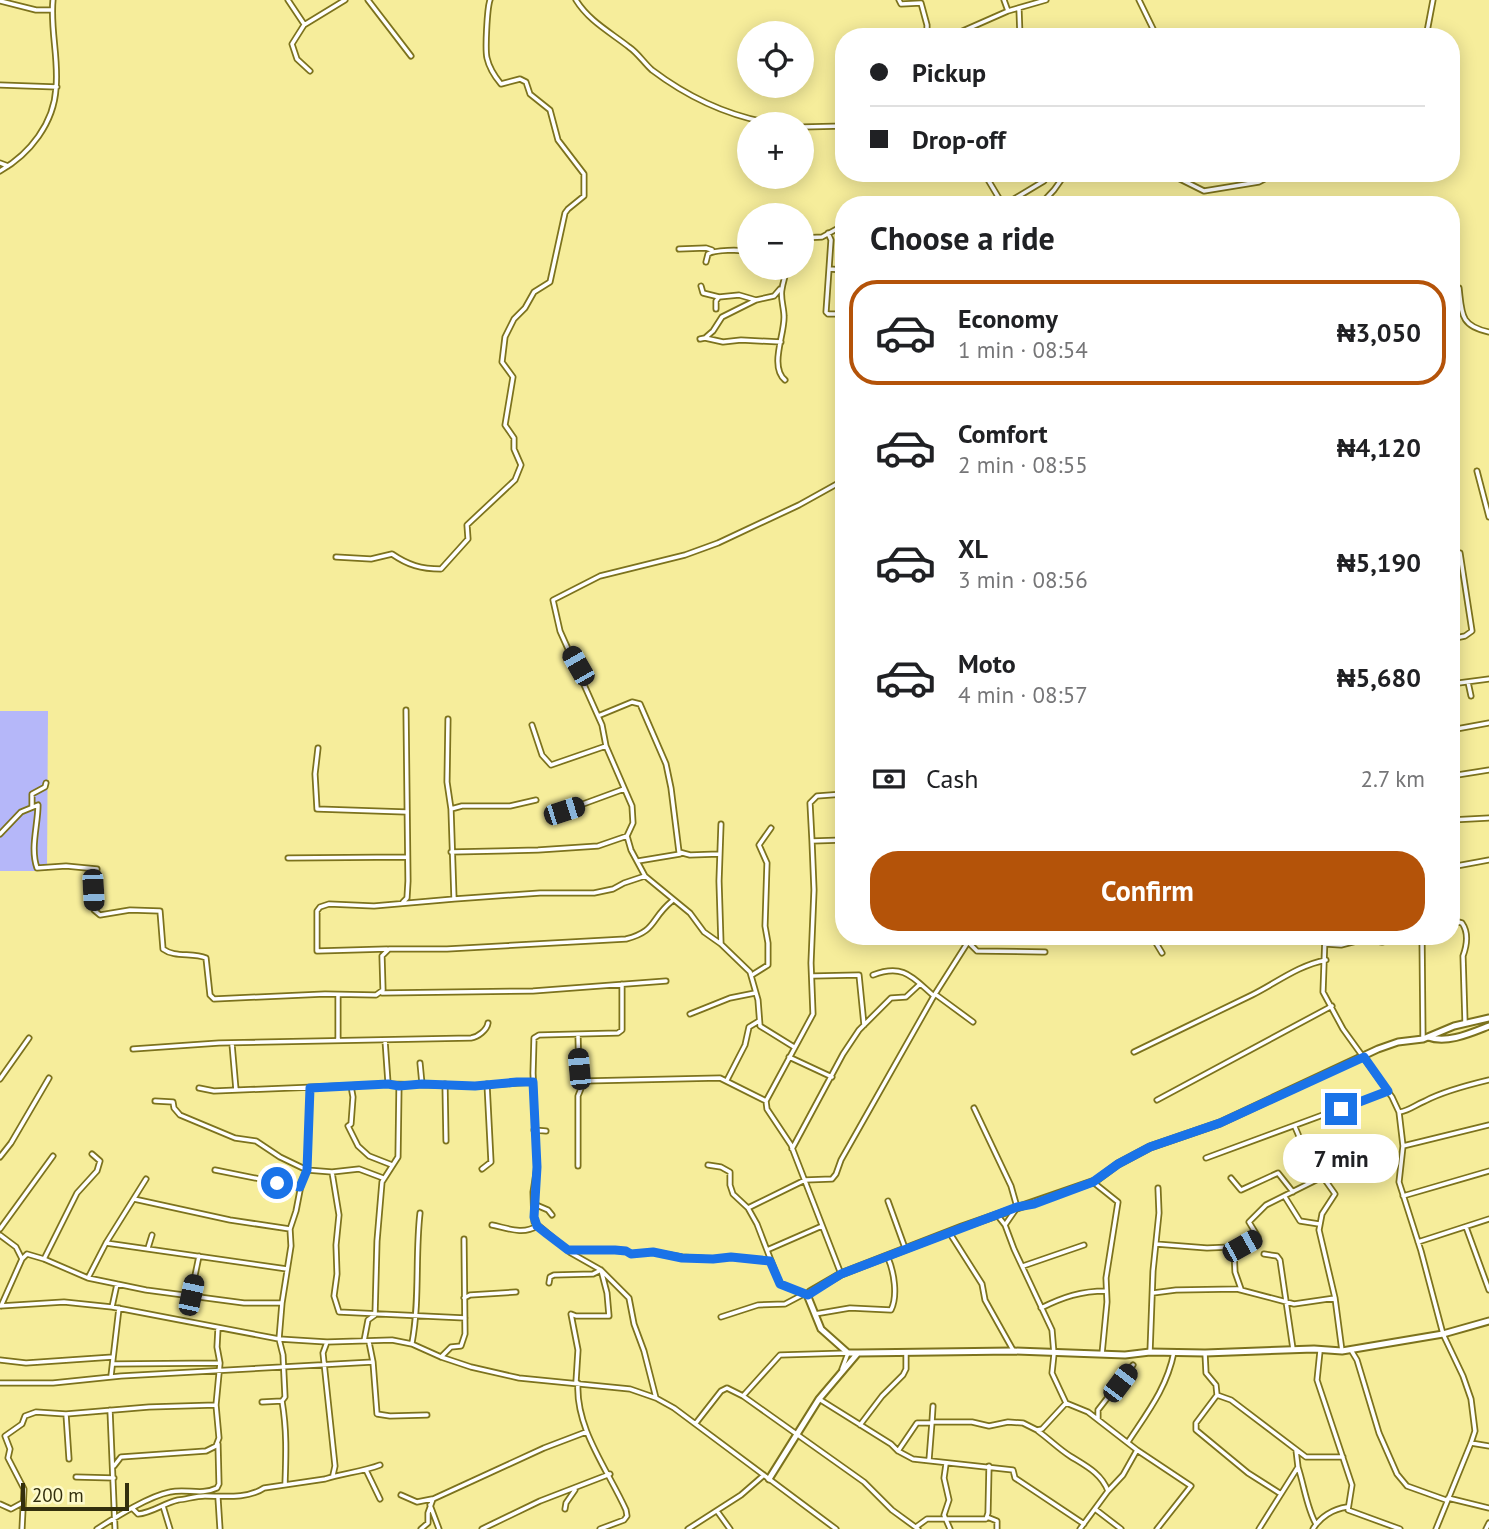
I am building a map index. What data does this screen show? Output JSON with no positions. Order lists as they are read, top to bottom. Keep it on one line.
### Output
{"scale_bar":"200 m","page":{"map_buttons":["+","−"],"banner":["Pickup","Drop-off"],"heading":"Choose a ride","list":[{"name":"Economy","note":"1 min · 08:54","value":"₦3,050"},{"name":"Comfort","note":"2 min · 08:55","value":"₦4,120"},{"name":"XL","note":"3 min · 08:56","value":"₦5,190"},{"name":"Moto","note":"4 min · 08:57","value":"₦5,680"}],"pay":["Cash","2.7 km"],"buttons":"Confirm","bubble":"7 min","scale":"200 m"}}
